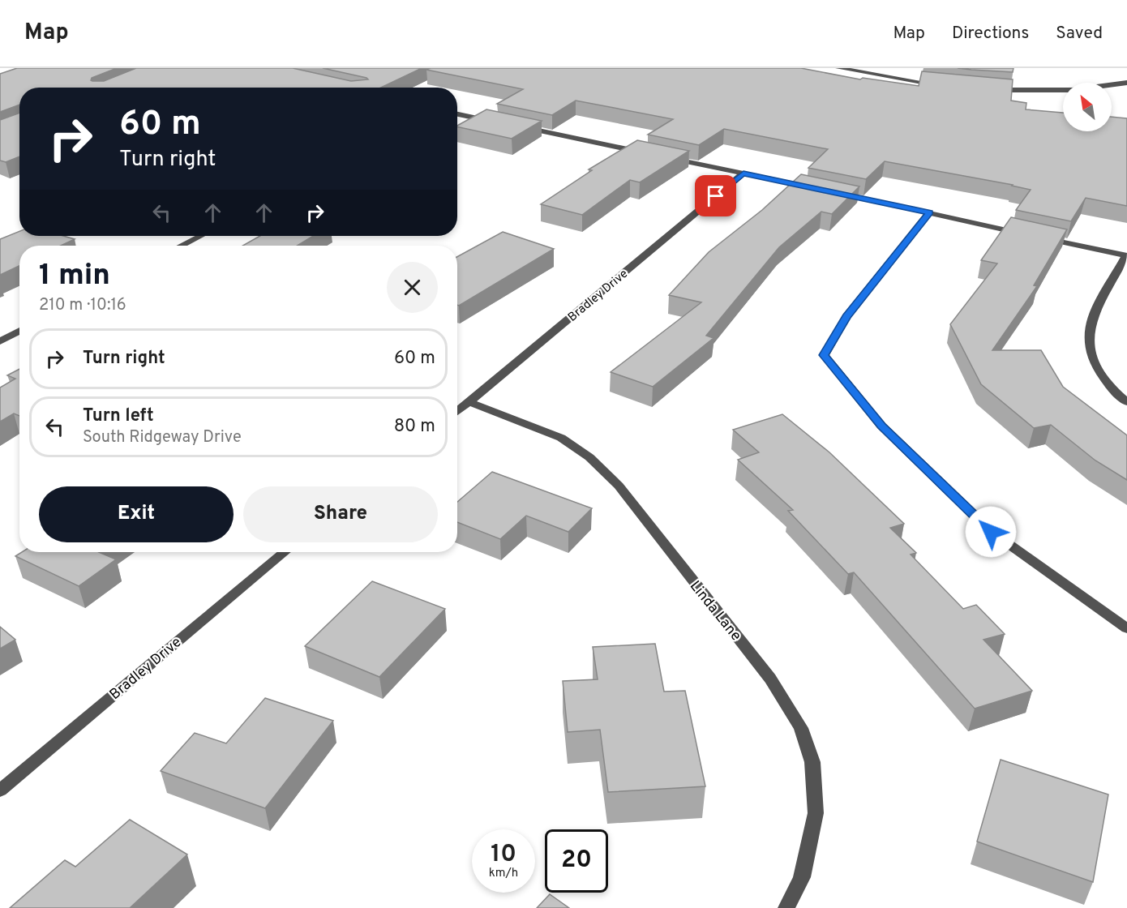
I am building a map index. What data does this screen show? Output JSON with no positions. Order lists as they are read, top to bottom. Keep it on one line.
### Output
{"streets":{"street":["Bradley Drive","Linda Lane"]},"crossings":[["Bradley Drive","Linda Lane"]],"north":"top left","page":{"header":"Map","nav":["Map","Directions","Saved"],"turn":["60 m","Turn right"],"heading":["1 min","210 m · 10:16"],"list":[{"name":"Turn right","value":"60 m"},{"name":"Turn left","note":"South Ridgeway Drive","value":"80 m"}],"buttons":["Exit","Share"],"speed":"10 km/h","limit":"20"}}
